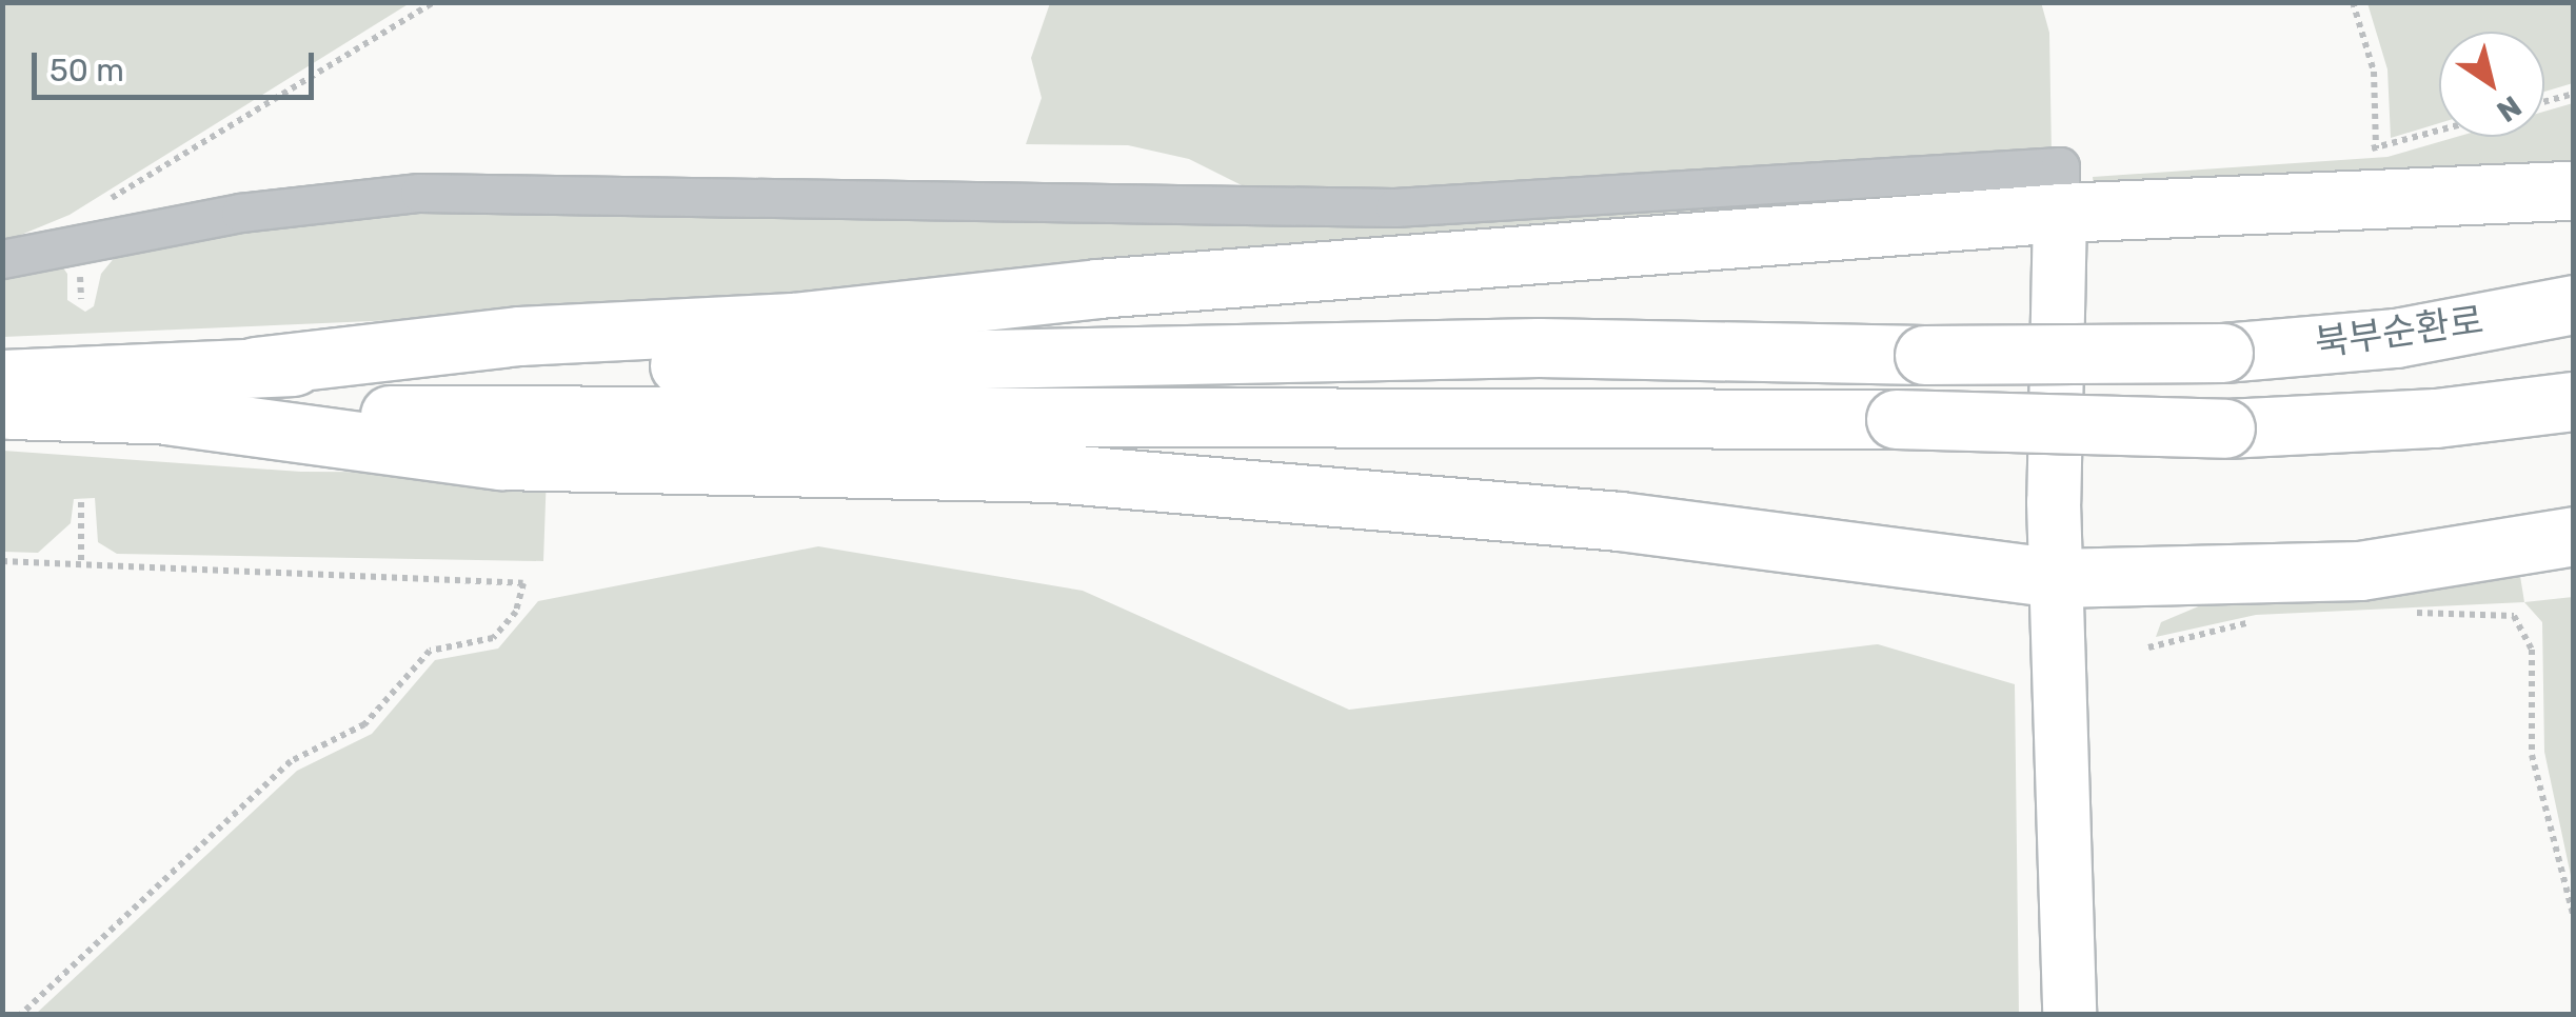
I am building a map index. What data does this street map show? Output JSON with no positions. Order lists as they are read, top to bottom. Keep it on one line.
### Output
{"streets":{"main road":["북부순환로"]},"scale_bar":"50 m","north":"bottom right"}
